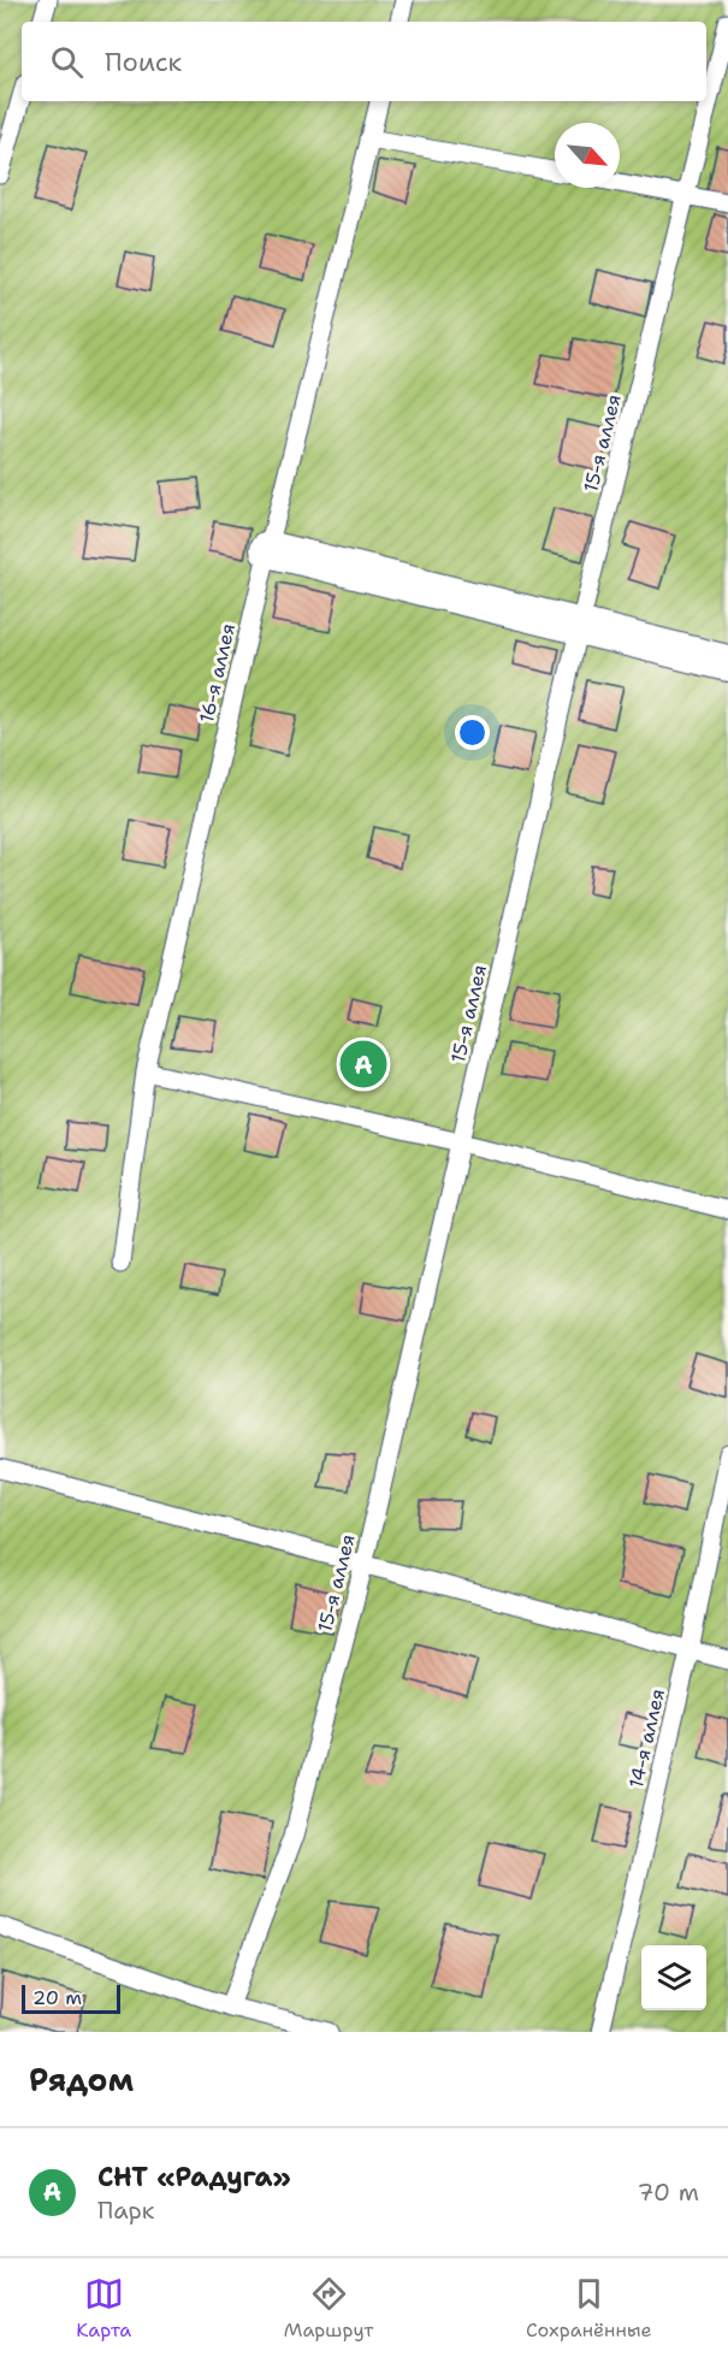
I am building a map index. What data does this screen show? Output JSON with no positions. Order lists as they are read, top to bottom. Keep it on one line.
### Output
{"streets":{"lane":["15-я аллея","16-я аллея","14-я аллея"]},"scale_bar":"20 m","north":"bottom right","page":{"search":"Поиск","pins":"A","scale":"20 m","heading":"Рядом","list":[{"mark":"A","name":"СНТ «Радуга»","note":"Парк","value":"70 m"}],"nav":["Карта","Маршрут","Сохранённые"]}}
